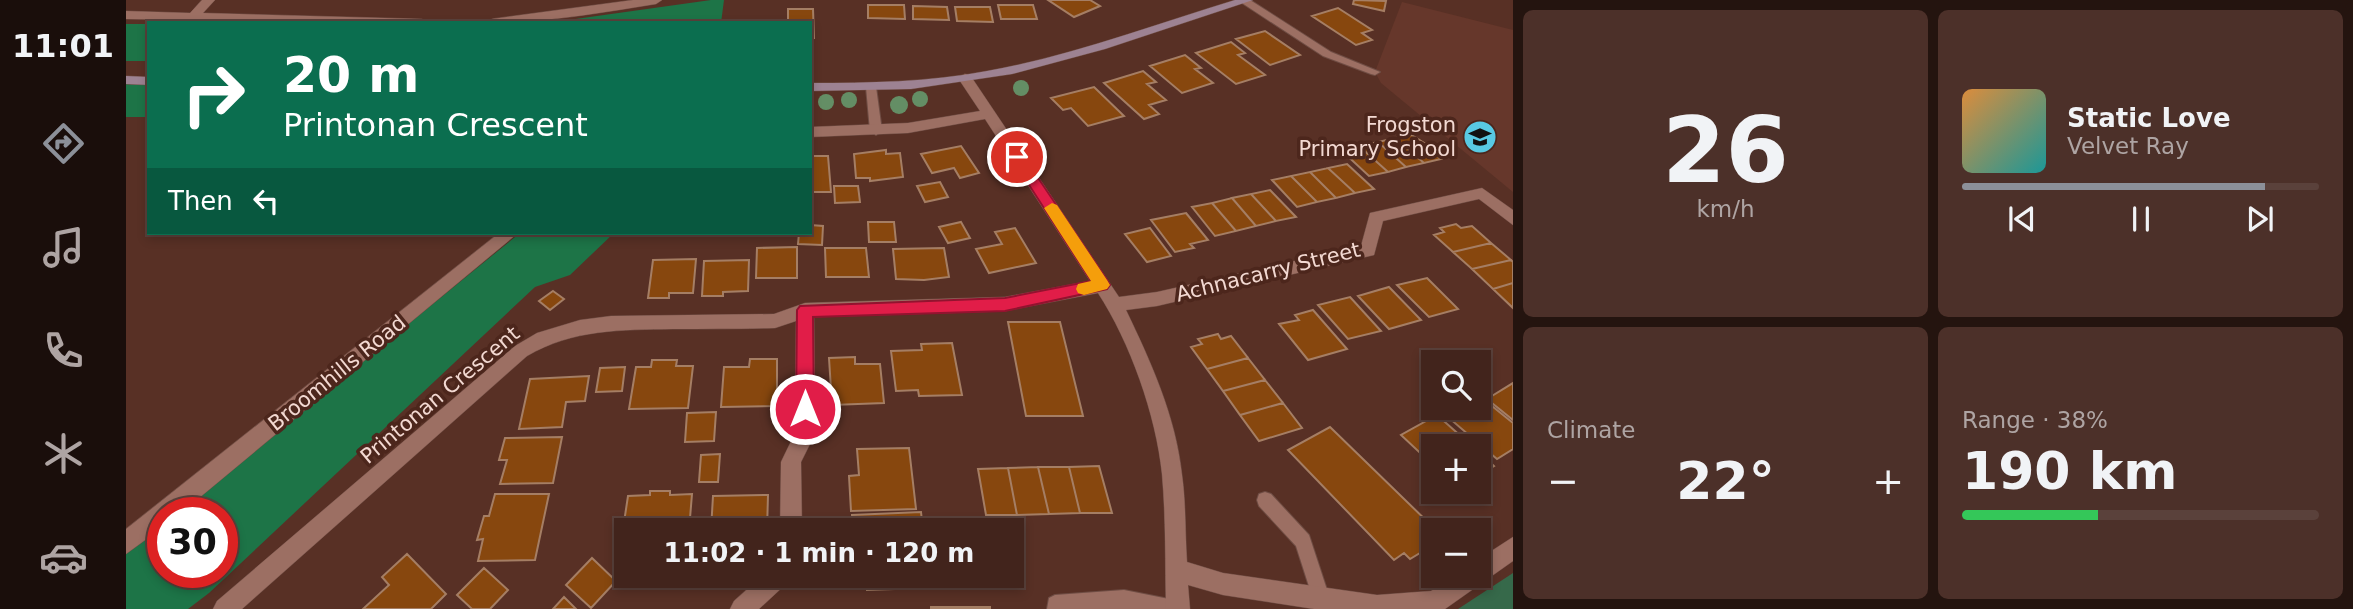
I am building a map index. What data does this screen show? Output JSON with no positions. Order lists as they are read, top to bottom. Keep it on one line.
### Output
{"streets":{"street":["Achnacarry Street","Broomhills Road","Printonan Crescent"]},"places":{"school or university":["Frogston Primary School"]},"page":{"tabs":"11:01","tile":[["26","km/h"],"Climate",["Range · 38%","190 km"]],"turn":["20 m","Printonan Crescent"],"song":["Static Love","Velvet Ray"],"then":"Then","map_buttons":["+","−"],"heat":["−","22°","+"],"limit":"30","trip":"11:02 · 1 min · 120 m"}}
